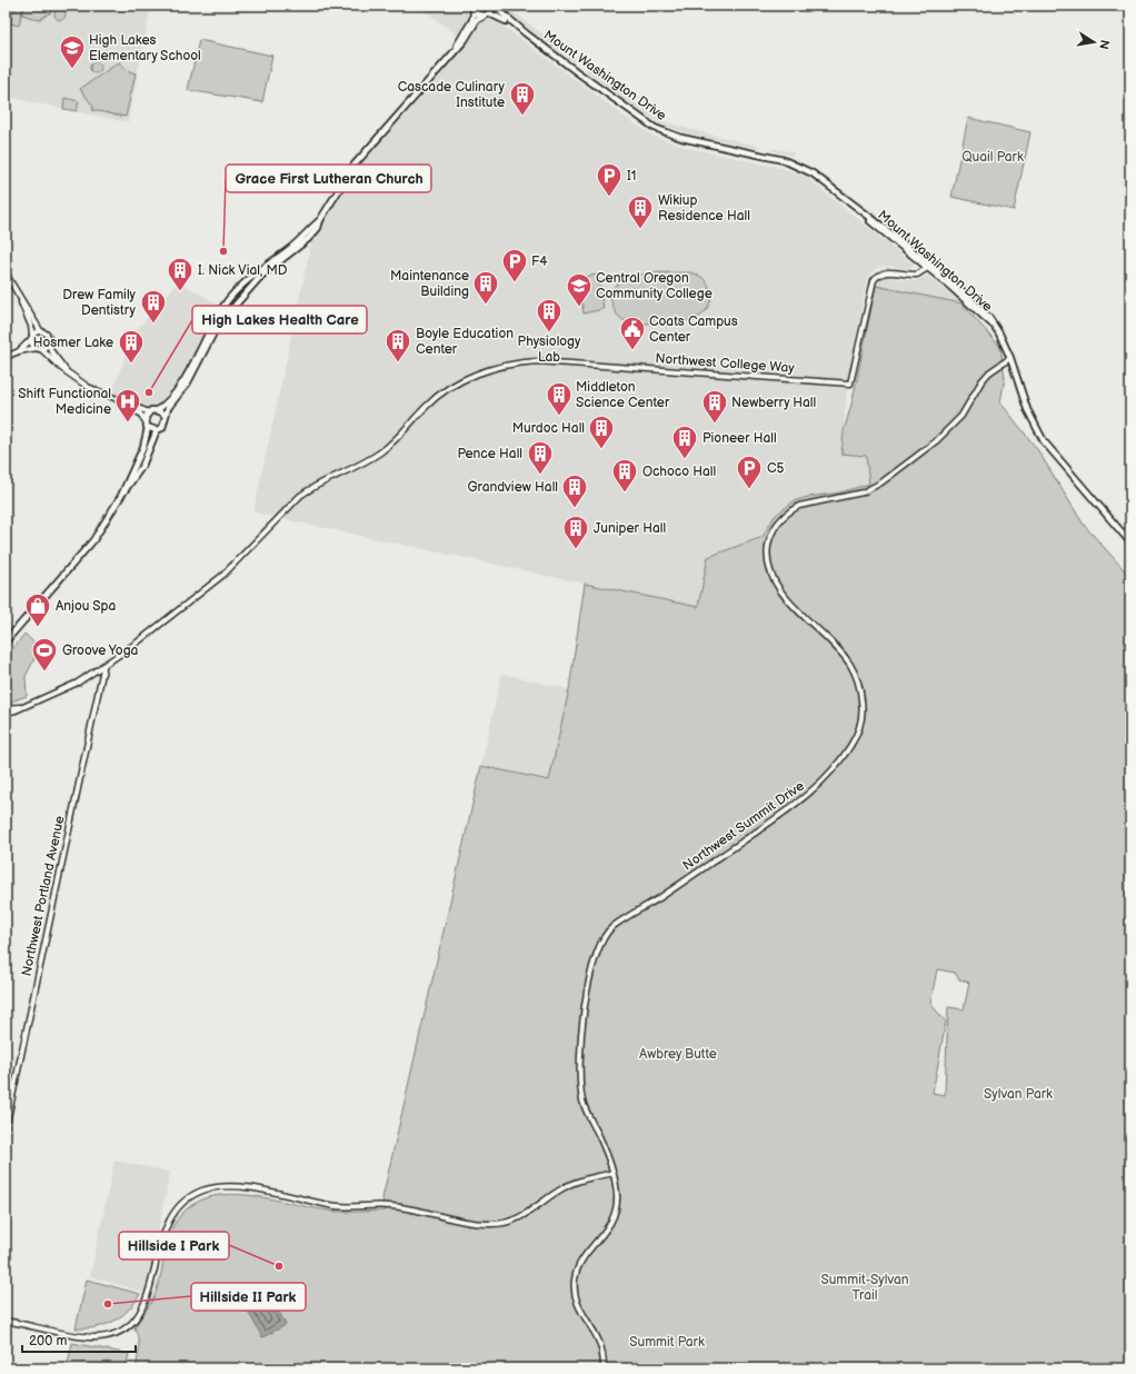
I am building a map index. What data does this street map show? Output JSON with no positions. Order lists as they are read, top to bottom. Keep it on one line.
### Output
{"streets":{"main road":["Mount Washington Drive"],"street":["Northwest College Way","Northwest Summit Drive","Northwest Portland Avenue"]},"crossings":[["Mount Washington Drive","Northwest College Way"],["Mount Washington Drive","Northwest Summit Drive"],["Northwest College Way","Northwest Portland Avenue"]],"parks":["Quail Park","Awbrey Butte","Sylvan Park","Summit-Sylvan Trail","Summit Park"],"places":{"school or university":["High Lakes Elementary School","Central Oregon Community College"],"building":["Cascade Culinary Institute","Wikiup Residence Hall","I. Nick Vial, MD","Maintenance Building","Drew Family Dentistry","Physiology Lab","Boyle Education Center","Hosmer Lake","Middleton Science Center","Newberry Hall","Murdoc Hall","Pioneer Hall","Pence Hall","Ochoco Hall","Grandview Hall","Juniper Hall"],"parking":["I1","F4","C5"],"other":["Grace First Lutheran Church","High Lakes Health Care","Hillside I Park","Hillside II Park"],"public building":["Coats Campus Center"],"hospital":["Shift Functional Medicine"],"shop":["Anjou Spa"],"sports":["Groove Yoga"]},"scale_bar":"200 m","north":"right"}
